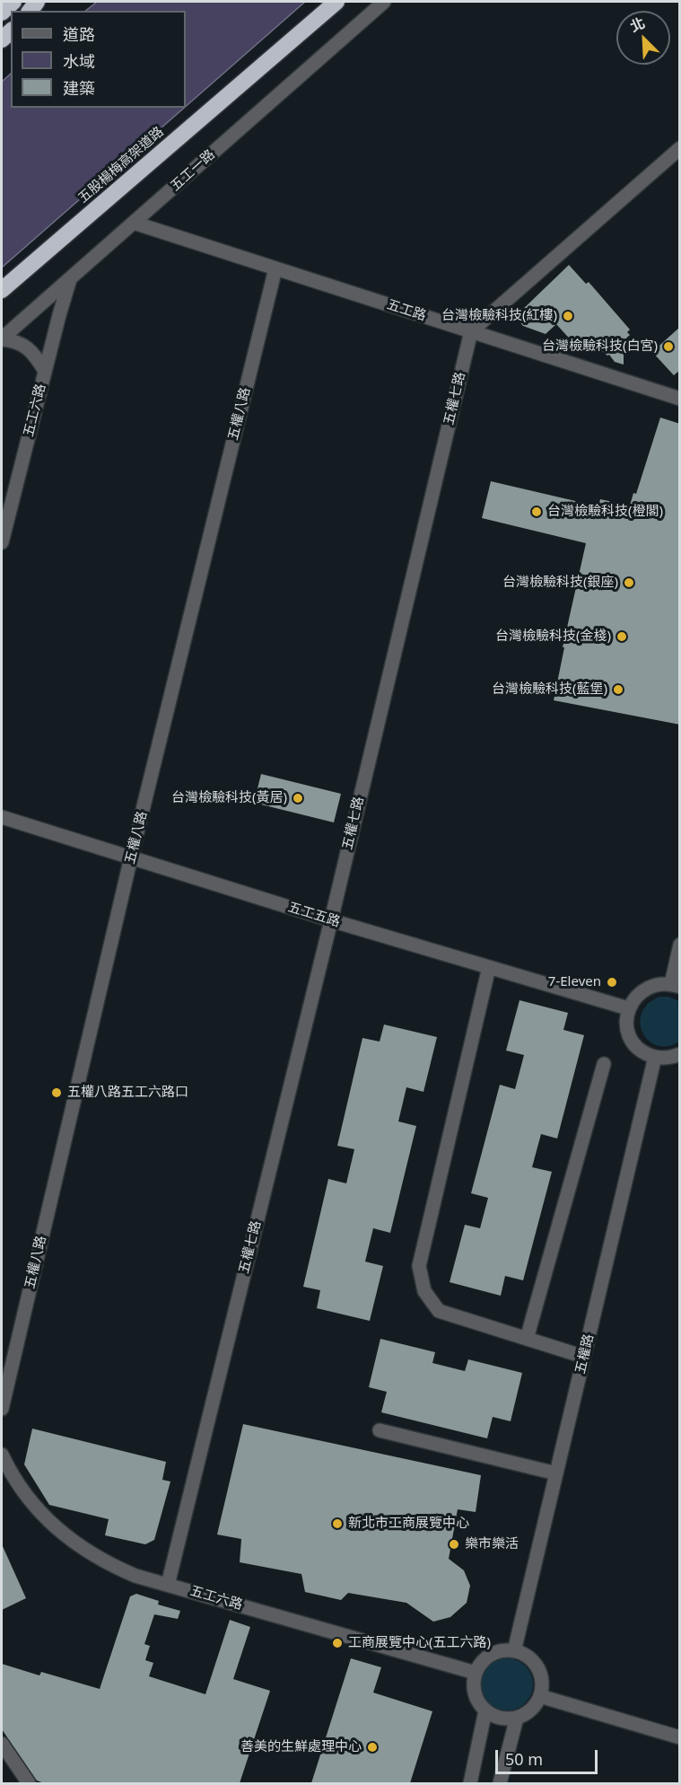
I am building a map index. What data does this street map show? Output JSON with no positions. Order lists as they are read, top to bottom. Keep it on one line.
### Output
{"streets":{"highway":["五股楊梅高架道路"],"street":["五工一路","五工路","五權七路","五工六路","五權八路","五工五路","五權路"]},"crossings":[["五工一路","五工路"],["五工一路","五工六路"],["五工路","五權七路"],["五工路","五權八路"],["五權七路","五工六路"],["五權七路","五工五路"],["五工六路","五權路"],["五權八路","五工五路"]],"places":["台灣檢驗科技(紅樓)","台灣檢驗科技(白宮)","台灣檢驗科技(橙閣)","台灣檢驗科技(銀座)","台灣檢驗科技(金棧)","台灣檢驗科技(藍堡)","台灣檢驗科技(黃居)","7-Eleven","五權八路五工六路口","新北市工商展覽中心","樂市樂活","工商展覽中心(五工六路)","善美的生鮮處理中心"],"legend":["道路","水域","建築"],"scale_bar":"50 m","north":"top left"}
